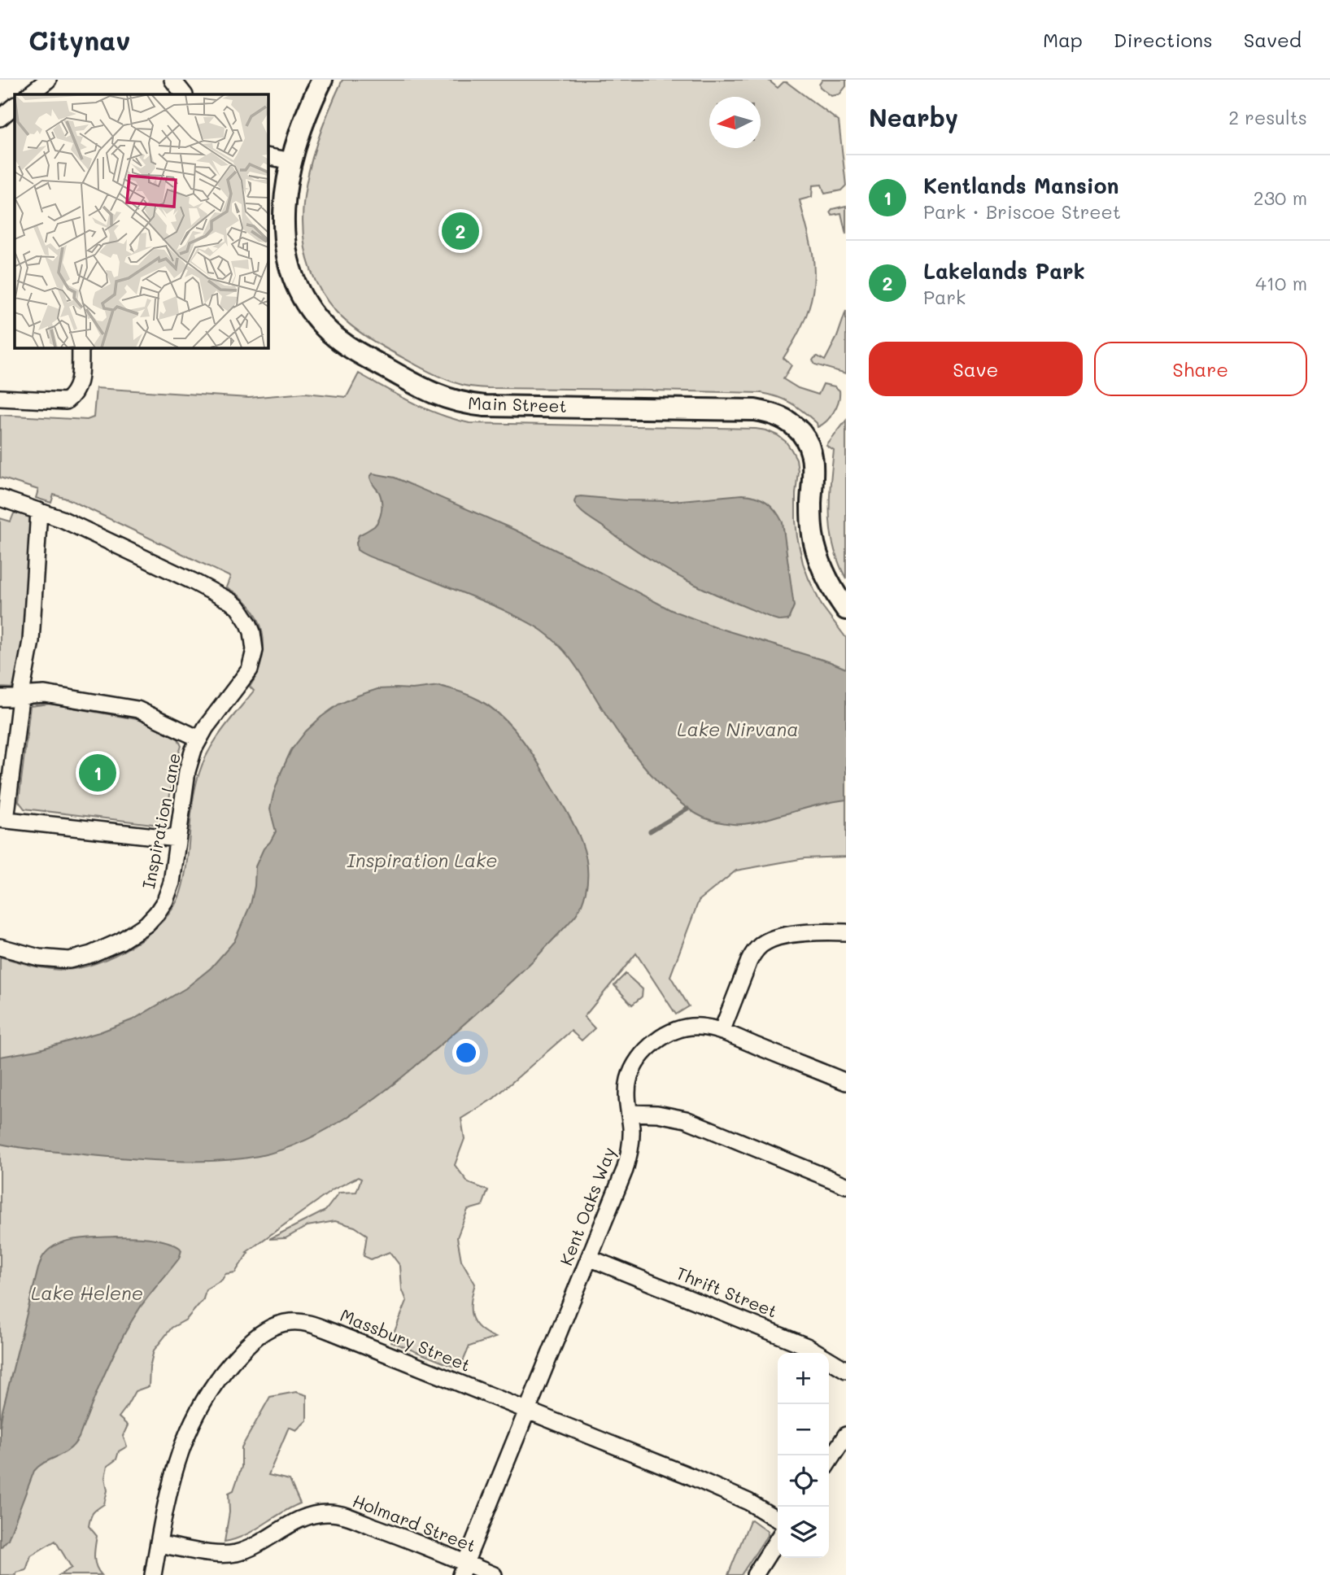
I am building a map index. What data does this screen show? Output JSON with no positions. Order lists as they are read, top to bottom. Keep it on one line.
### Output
{"streets":{"street":["Main Street","Inspiration Lane","Kent Oaks Way","Thrift Street","Massbury Street","Holmard Street"]},"crossings":[["Kent Oaks Way","Thrift Street"],["Kent Oaks Way","Massbury Street"],["Kent Oaks Way","Holmard Street"],["Massbury Street","Holmard Street"]],"water":["Lake Nirvana","Inspiration Lake","Lake Helene"],"north":"left","page":{"header":"Citynav","nav":["Map","Directions","Saved"],"heading":["Nearby","2 results"],"list":[{"mark":"1","name":"Kentlands Mansion","note":"Park · Briscoe Street","value":"230 m"},{"mark":"2","name":"Lakelands Park","note":"Park","value":"410 m"}],"pins":["2","1"],"buttons":["Save","Share"],"map_buttons":["+","−"]}}
